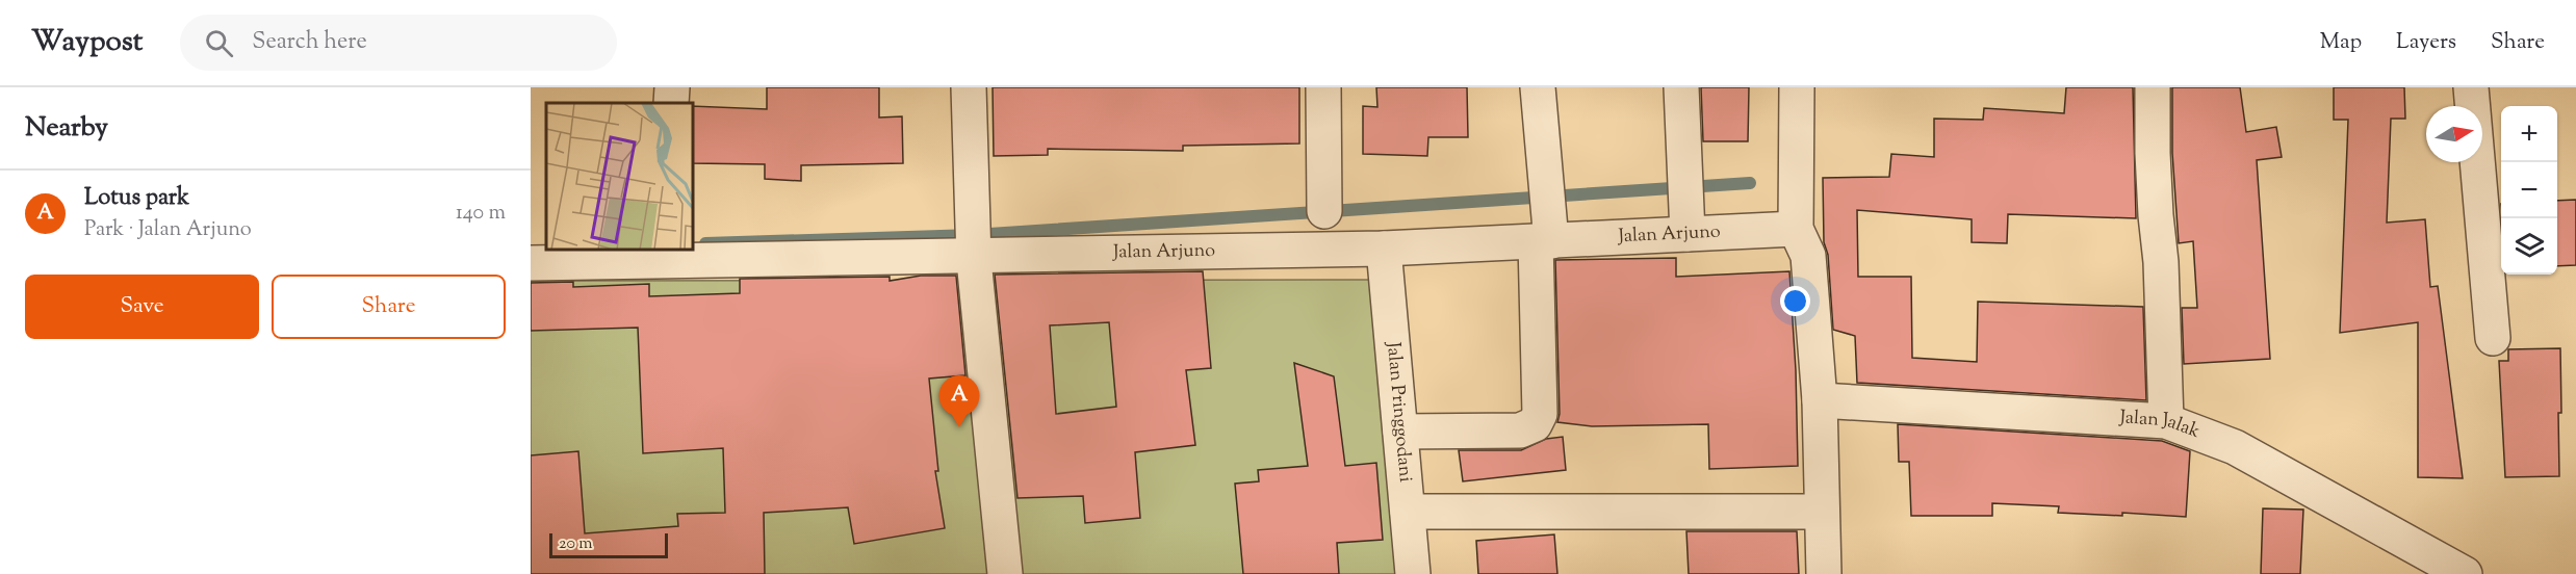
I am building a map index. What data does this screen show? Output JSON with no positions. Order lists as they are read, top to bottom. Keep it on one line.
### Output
{"streets":{"street":["Jalan Arjuno","Jalan Pringgodani","Jalan Jalak"]},"crossings":[["Jalan Arjuno","Jalan Pringgodani"]],"scale_bar":"20 m","north":"right","page":{"header":"Waypost","search":"Search here","nav":["Map","Layers","Share"],"heading":"Nearby","map_buttons":["+","−"],"list":[{"mark":"A","name":"Lotus park","note":"Park · Jalan Arjuno","value":"140 m"}],"buttons":["Save","Share"],"pins":"A","scale":"20 m"}}
